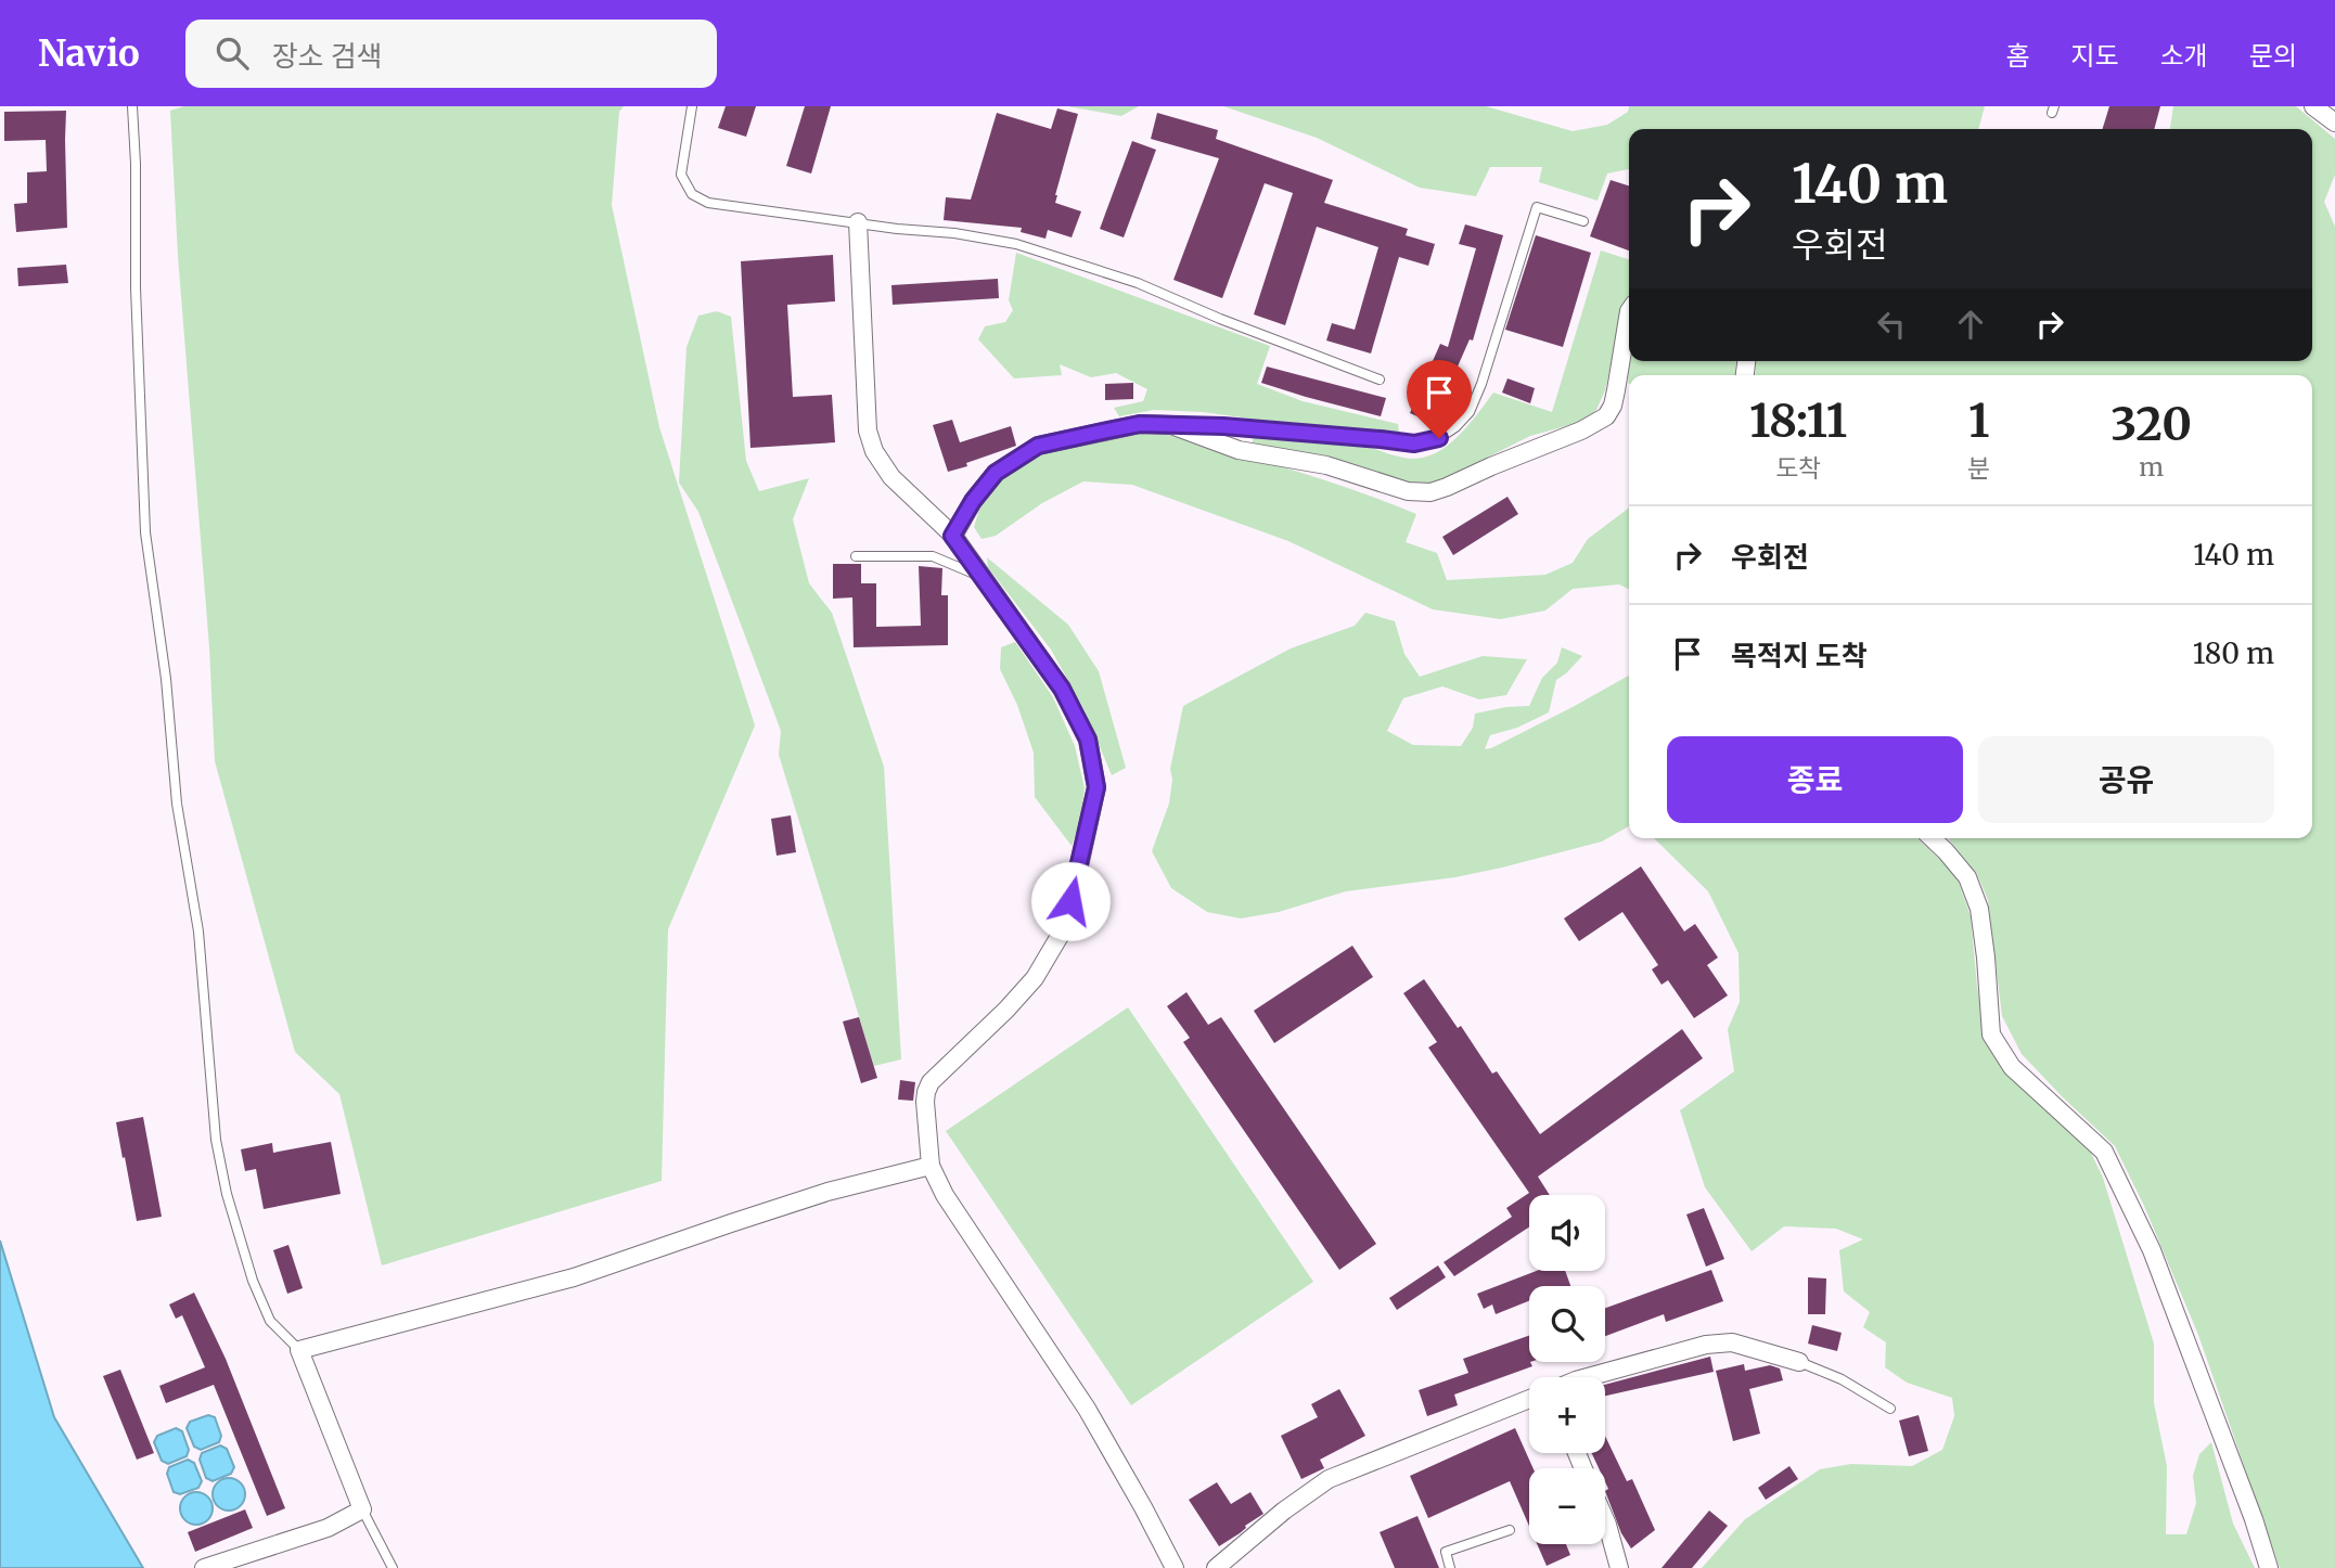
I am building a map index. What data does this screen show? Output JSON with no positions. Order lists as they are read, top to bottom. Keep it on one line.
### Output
{"page":{"header":"Navio","search":"장소 검색","nav":["홈","지도","소개","문의"],"turn":["140 m","우회전"],"eta":["18:11","도착","1","분","320","m"],"list":[{"name":"우회전","value":"140 m"},{"name":"목적지 도착","value":"180 m"}],"buttons":["종료","공유"],"map_buttons":["+","−"]}}
